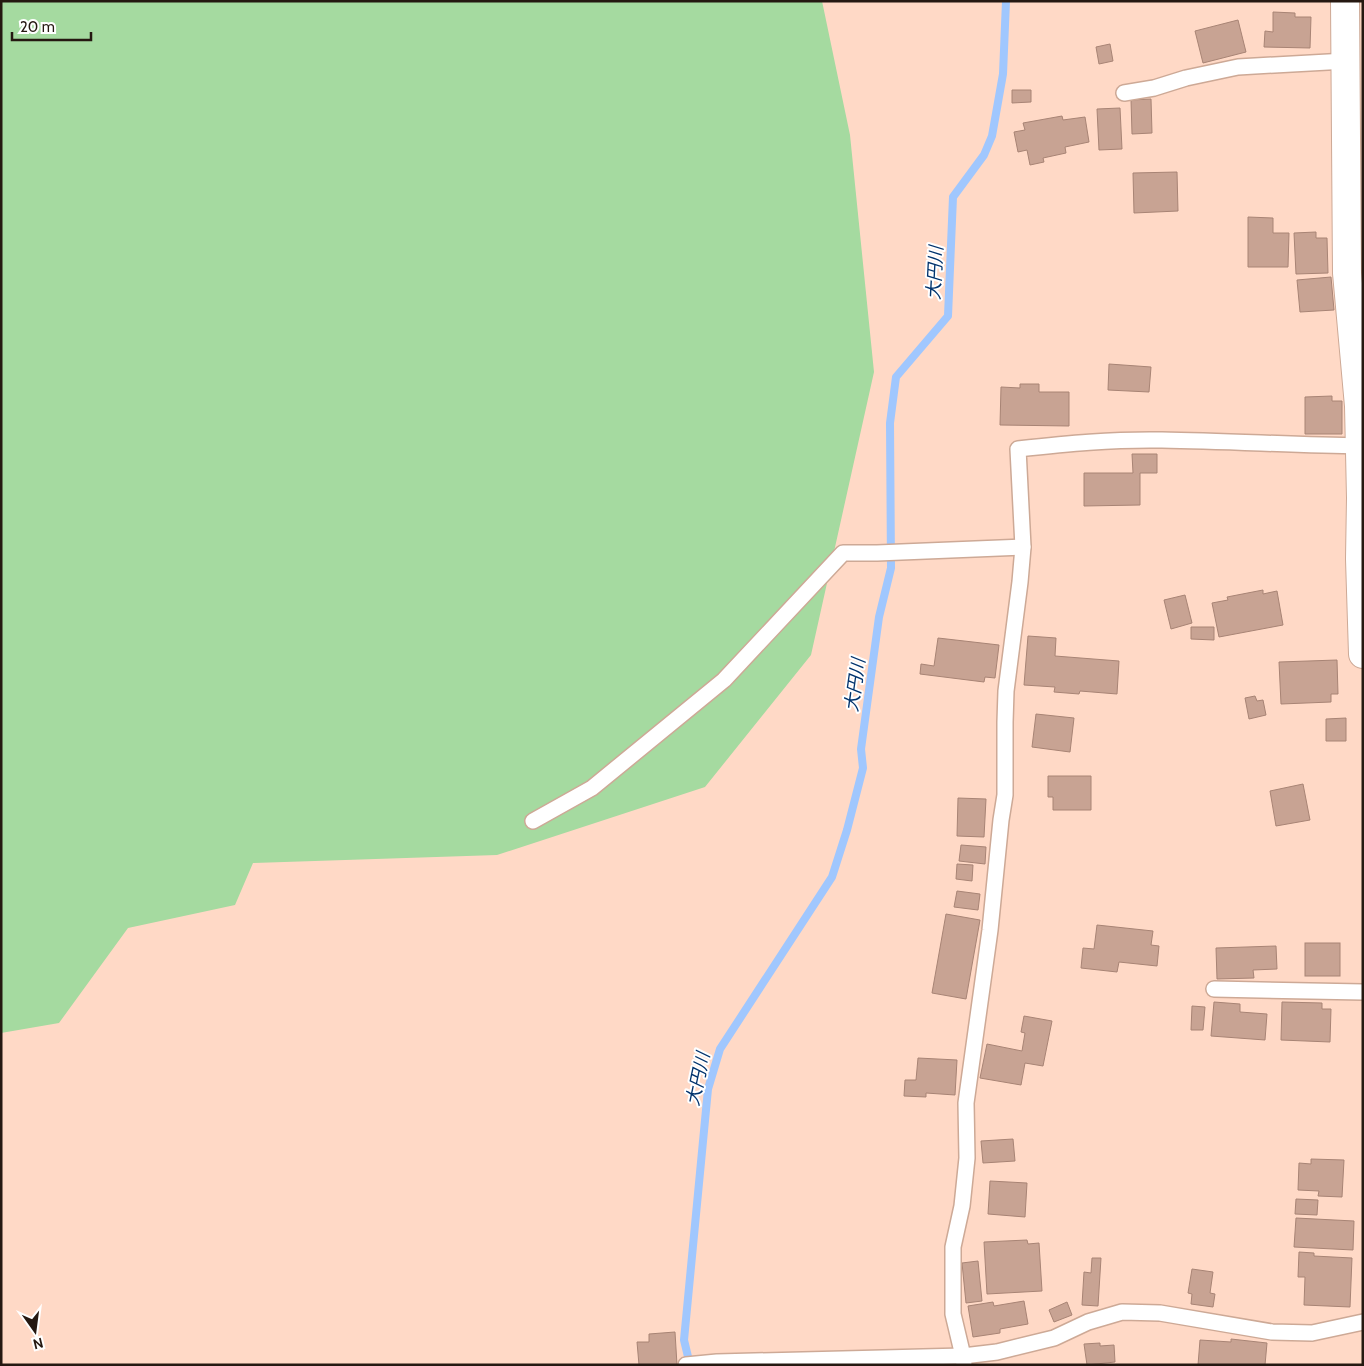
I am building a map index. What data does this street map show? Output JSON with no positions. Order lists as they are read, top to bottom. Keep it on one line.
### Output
{"water":["大円川"],"scale_bar":"20 m","north":"bottom"}
